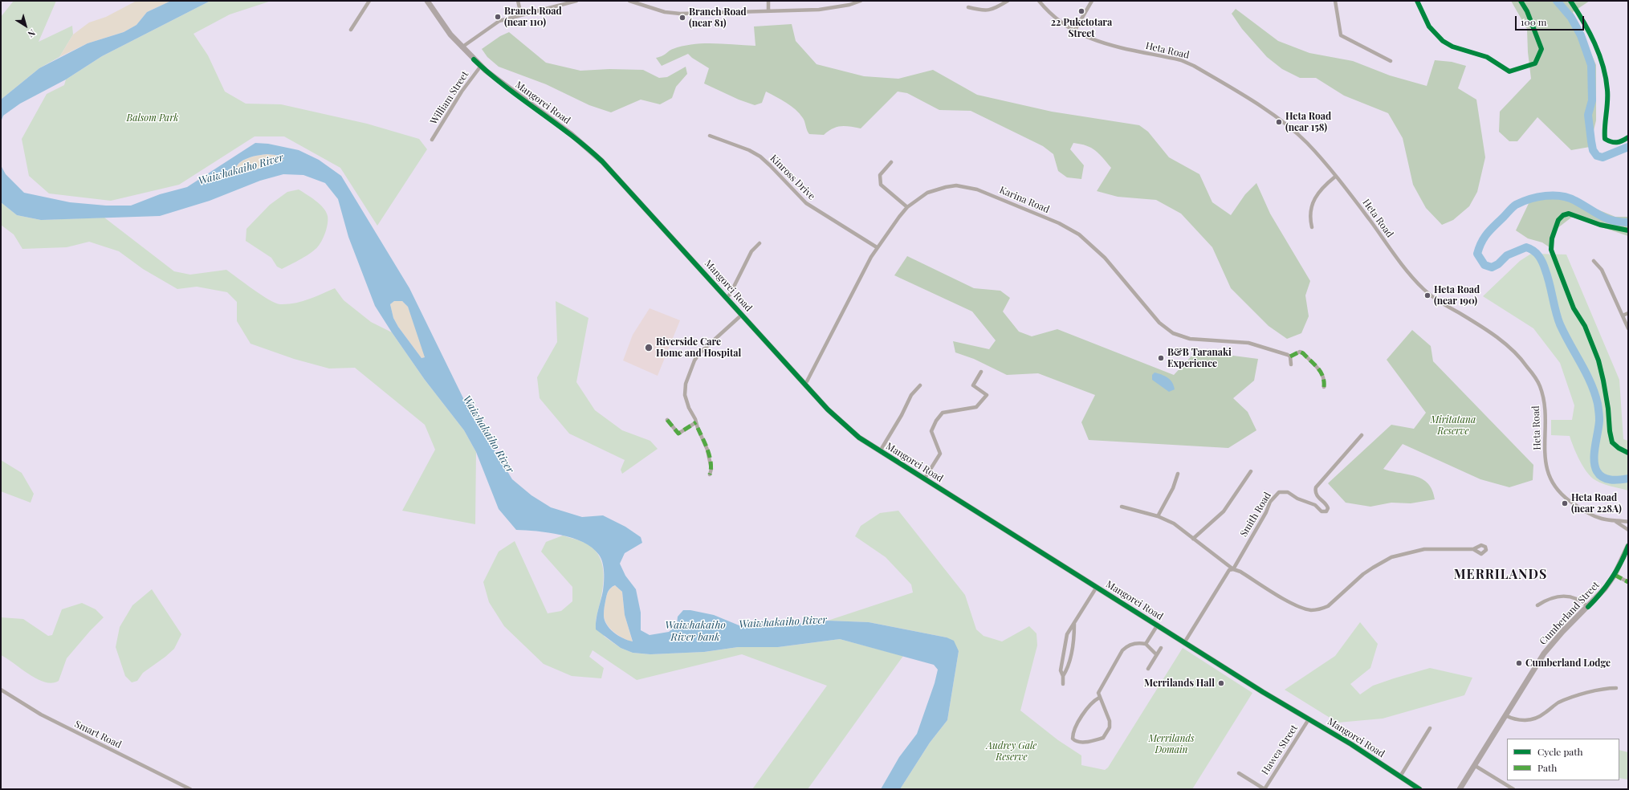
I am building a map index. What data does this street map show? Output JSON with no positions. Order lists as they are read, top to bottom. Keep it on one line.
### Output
{"streets":{"street":["Heta Road","William Street","Mangorei Road","Kinross Drive","Karina Road","Smith Road","Cumberland Street","Smart Road","Hawea Street"]},"crossings":[["William Street","Mangorei Road"],["Mangorei Road","Karina Road"],["Mangorei Road","Smith Road"],["Mangorei Road","Hawea Street"],["Kinross Drive","Karina Road"]],"districts":["MERRILANDS"],"water":["Waiwhakaiho River","Waiwhakaiho River bank"],"parks":["Balsom Park","Miritatana Reserve","Merrilands Domain","Audrey Gale Reserve"],"places":["22 Puketotara Street","Branch Road (near 110)","Branch Road (near 81)","Heta Road (near 158)","Heta Road (near 190)","Riverside Care Home and Hospital","B&B Taranaki Experience","Heta Road (near 228A)","Cumberland Lodge","Merrilands Hall"],"legend":["Cycle path","Path"],"scale_bar":"100 m","north":"bottom right"}
